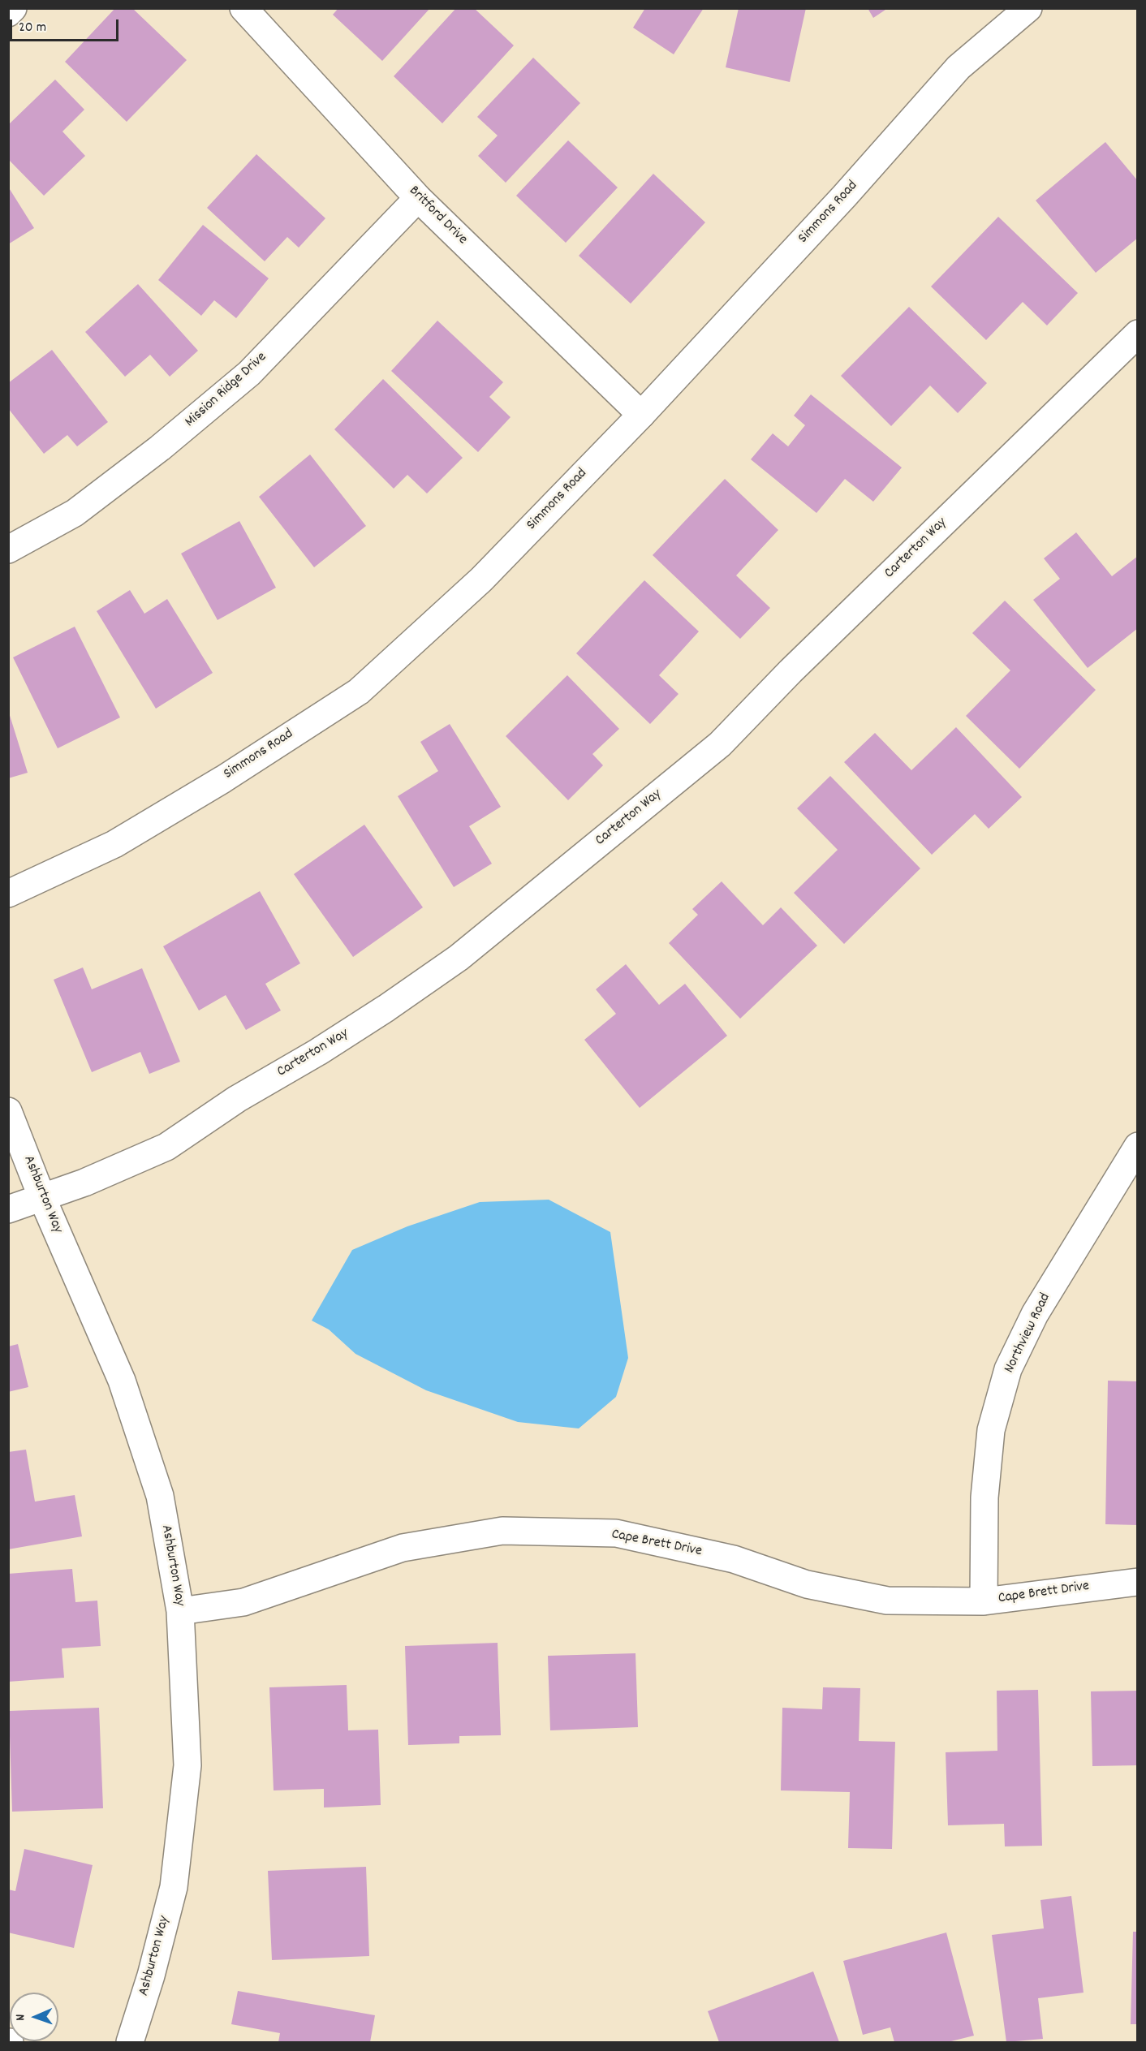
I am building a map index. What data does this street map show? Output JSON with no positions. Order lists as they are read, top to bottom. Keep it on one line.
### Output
{"streets":{"street":["Simmons Road","Britford Drive","Mission Ridge Drive","Carterton Way","Ashburton Way","Northview Road","Cape Brett Drive"]},"crossings":[["Simmons Road","Britford Drive"],["Britford Drive","Mission Ridge Drive"],["Carterton Way","Ashburton Way"],["Ashburton Way","Cape Brett Drive"],["Northview Road","Cape Brett Drive"]],"scale_bar":"20 m","north":"left"}
